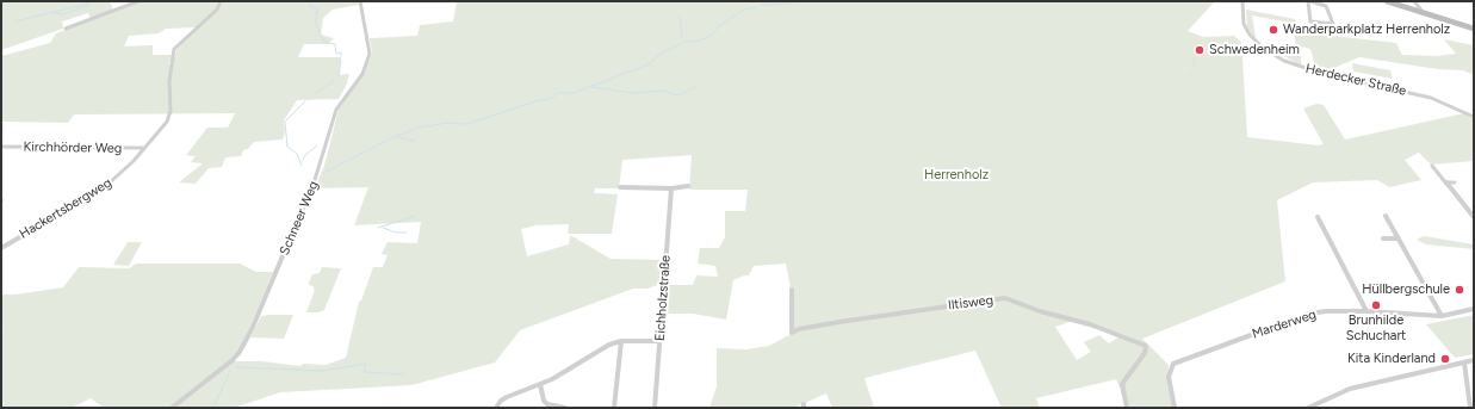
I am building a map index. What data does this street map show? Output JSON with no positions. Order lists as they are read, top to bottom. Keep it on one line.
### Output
{"streets":{"street":["Herdecker Straße","Kirchhörder Weg","Hackertsbergweg","Schneer Weg","Eichholzstraße","Iltisweg","Marderweg"]},"crossings":[["Kirchhörder Weg","Hackertsbergweg"]],"parks":["Herrenholz"],"places":["Wanderparkplatz Herrenholz","Schwedenheim","Hüllbergschule","Brunhilde Schuchart","Kita Kinderland"]}
